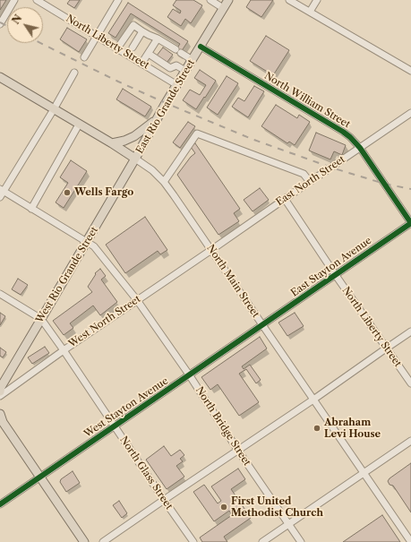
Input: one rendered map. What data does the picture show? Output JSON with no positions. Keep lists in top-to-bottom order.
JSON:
{
  "streets": {
    "main road": ["East Rio Grande Street", "West Rio Grande Street", "North Main Street"],
    "street": [
      "North Liberty Street",
      "North William Street",
      "East North Street",
      "East Stayton Avenue",
      "West North Street",
      "West Stayton Avenue",
      "North Bridge Street",
      "North Glass Street"
    ]
  },
  "crossings": [
    ["North Liberty Street", "East Rio Grande Street"],
    ["North Liberty Street", "East North Street"],
    ["North Liberty Street", "East Stayton Avenue"],
    ["North William Street", "East Rio Grande Street"],
    ["North William Street", "East North Street"],
    ["North William Street", "East Stayton Avenue"],
    ["East Rio Grande Street", "West Rio Grande Street"],
    ["East Rio Grande Street", "North Main Street"],
    ["East North Street", "North Main Street"],
    ["East North Street", "West North Street"],
    ["East Stayton Avenue", "North Main Street"],
    ["East Stayton Avenue", "West Stayton Avenue"],
    ["West Rio Grande Street", "North Main Street"],
    ["West Rio Grande Street", "North Bridge Street"],
    ["West Rio Grande Street", "North Glass Street"],
    ["North Main Street", "West North Street"],
    ["North Main Street", "West Stayton Avenue"],
    ["West North Street", "North Bridge Street"],
    ["West North Street", "North Glass Street"],
    ["West Stayton Avenue", "North Bridge Street"],
    ["West Stayton Avenue", "North Glass Street"]
  ],
  "places": ["Wells Fargo", "Abraham Levi House", "First United Methodist Church"],
  "north": "top left"
}
